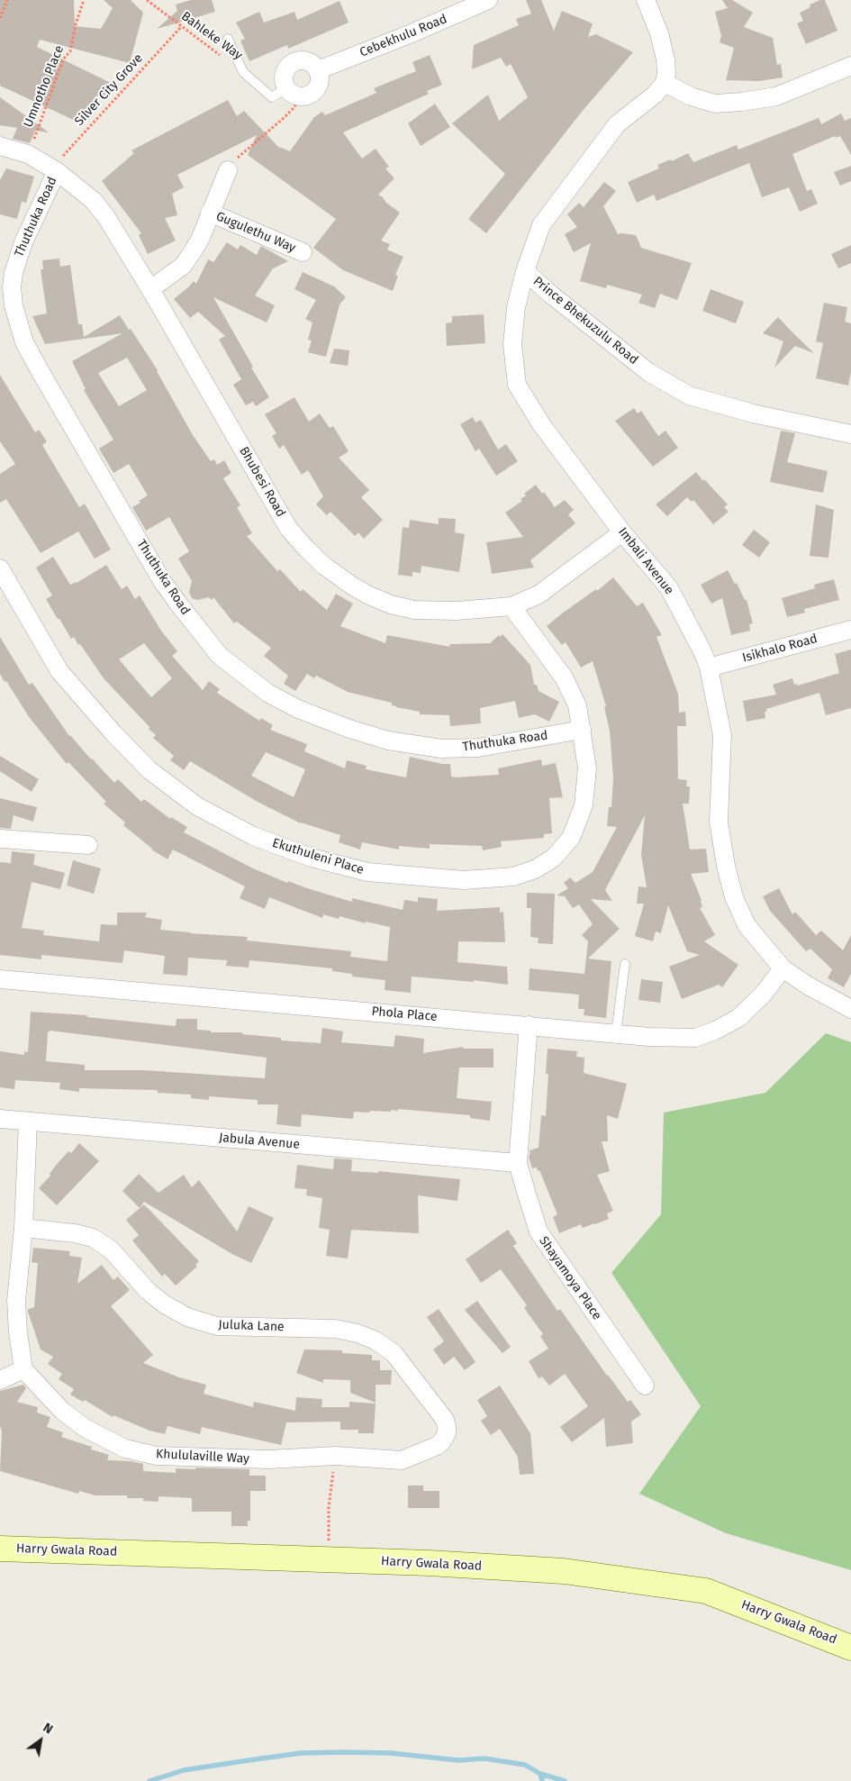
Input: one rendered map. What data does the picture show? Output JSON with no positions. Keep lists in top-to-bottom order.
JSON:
{
  "streets": {
    "main road": ["Harry Gwala Road"],
    "street": [
      "Cebekhulu Road",
      "Thuthuka Road",
      "Gugulethu Way",
      "Prince Bhekuzulu Road",
      "Bhubesi Road",
      "Imbali Avenue",
      "Isikhalo Road",
      "Ekuthuleni Place",
      "Phola Place",
      "Jabula Avenue",
      "Shayamoya Place",
      "Juluka Lane",
      "Khululaville Way"
    ],
    "path": ["Bahleke Way", "Umnotho Place", "Silver City Grove"]
  },
  "crossings": [
    ["Bahleke Way", "Silver City Grove"],
    ["Umnotho Place", "Bhubesi Road"],
    ["Silver City Grove", "Thuthuka Road"],
    ["Silver City Grove", "Bhubesi Road"],
    ["Thuthuka Road", "Bhubesi Road"],
    ["Thuthuka Road", "Ekuthuleni Place"],
    ["Gugulethu Way", "Bhubesi Road"],
    ["Prince Bhekuzulu Road", "Imbali Avenue"],
    ["Bhubesi Road", "Imbali Avenue"],
    ["Bhubesi Road", "Ekuthuleni Place"],
    ["Imbali Avenue", "Isikhalo Road"],
    ["Imbali Avenue", "Phola Place"],
    ["Phola Place", "Shayamoya Place"],
    ["Jabula Avenue", "Shayamoya Place"],
    ["Juluka Lane", "Khululaville Way"]
  ],
  "north": "top right"
}
